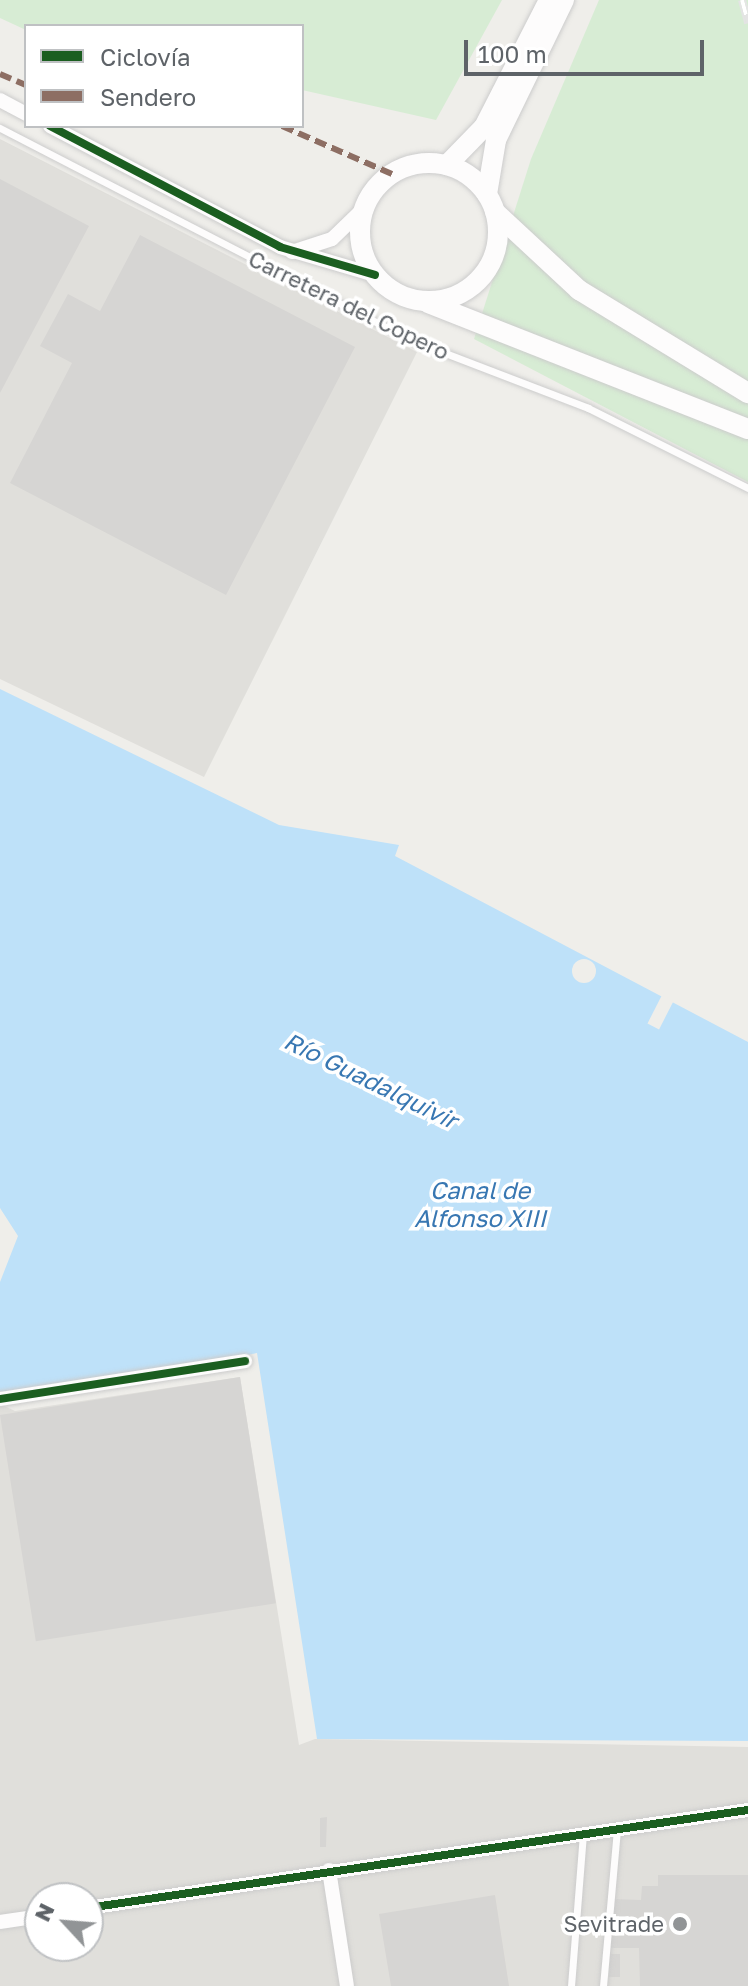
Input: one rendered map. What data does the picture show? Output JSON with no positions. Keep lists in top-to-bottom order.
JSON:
{
  "streets": {
    "lane": ["Carretera del Copero"]
  },
  "water": ["Río Guadalquivir", "Canal de Alfonso XIII"],
  "places": ["Sevitrade"],
  "legend": ["Ciclovía", "Sendero"],
  "scale_bar": "100 m",
  "north": "top left"
}
